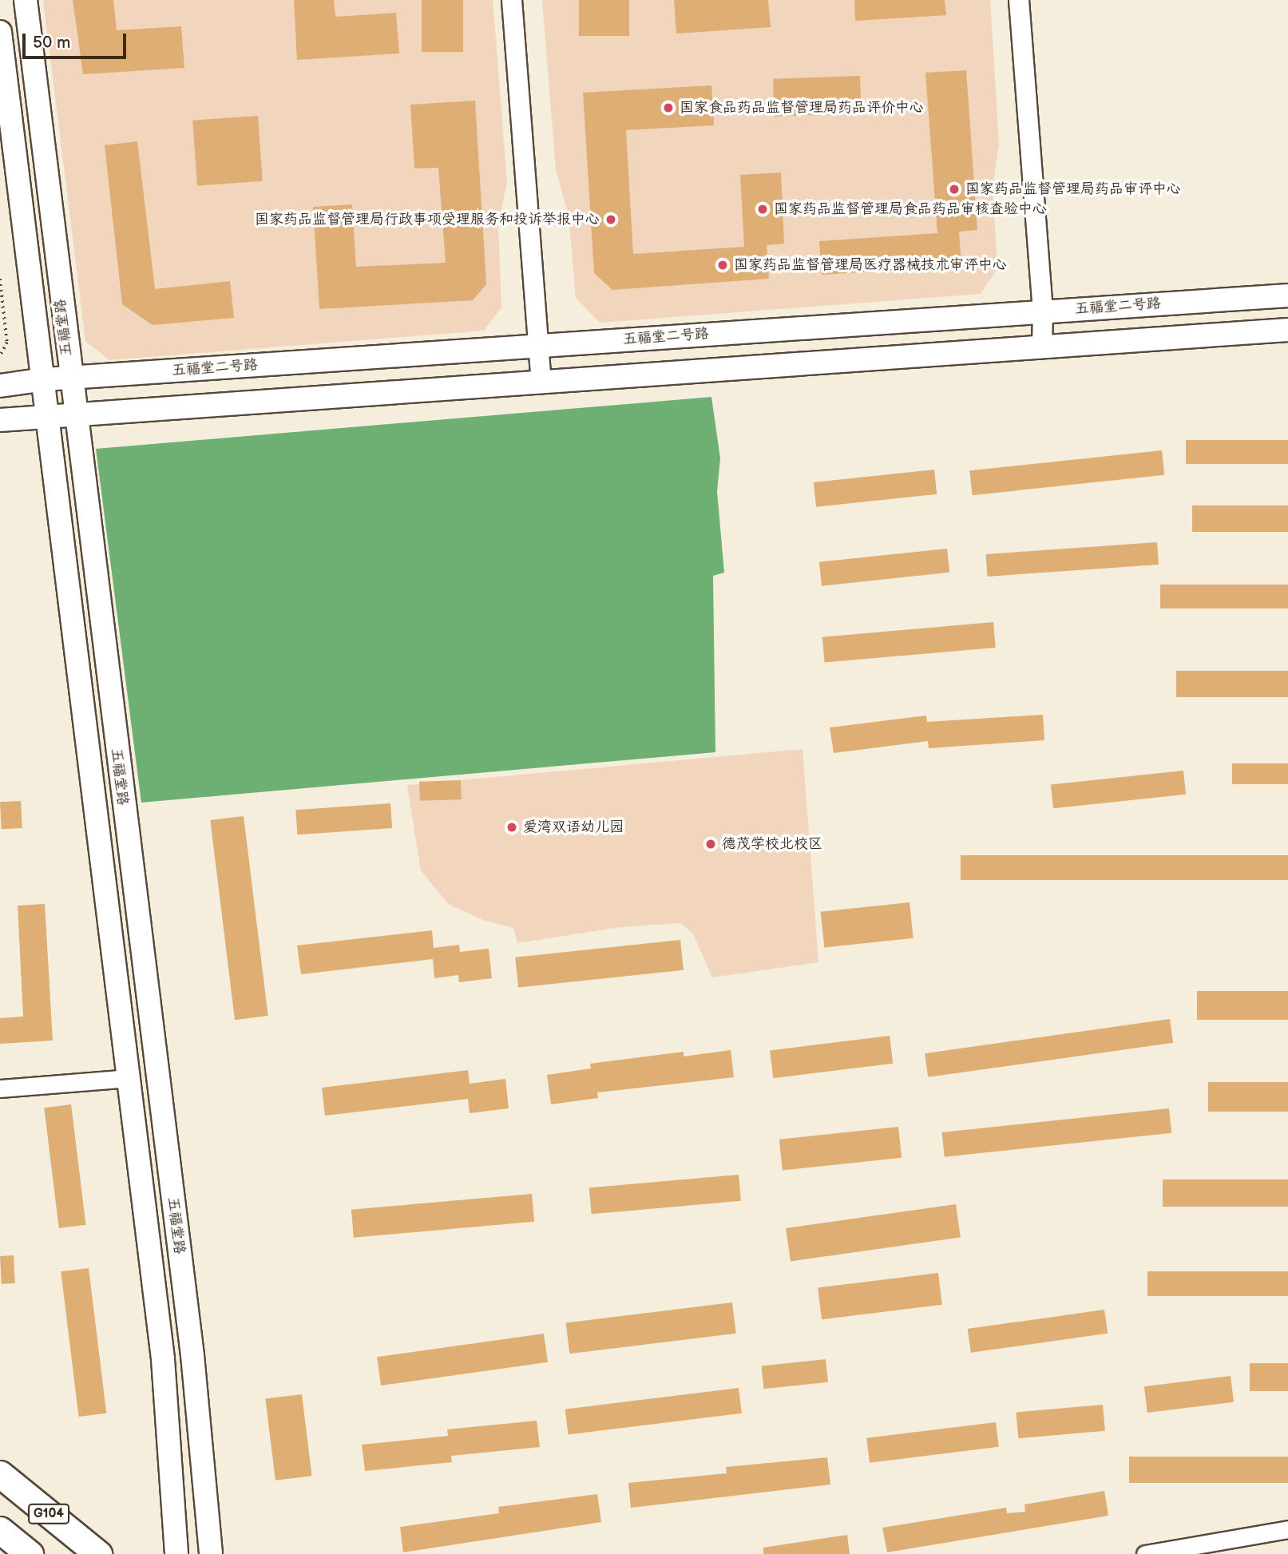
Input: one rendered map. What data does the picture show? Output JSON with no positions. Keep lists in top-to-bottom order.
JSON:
{
  "streets": {
    "highway": ["G104"],
    "main road": ["五福堂二号路", "五福堂路"]
  },
  "crossings": [
    ["五福堂二号路", "五福堂路"]
  ],
  "places": [
    "国家食品药品监督管理局药品评价中心",
    "国家药品监督管理局药品审评中心",
    "国家药品监督管理局食品药品审核查验中心",
    "国家药品监督管理局行政事项受理服务和投诉举报中心",
    "国家药品监督管理局医疗器械技术审评中心",
    "爱湾双语幼儿园",
    "德茂学校北校区"
  ],
  "scale_bar": "50 m"
}
